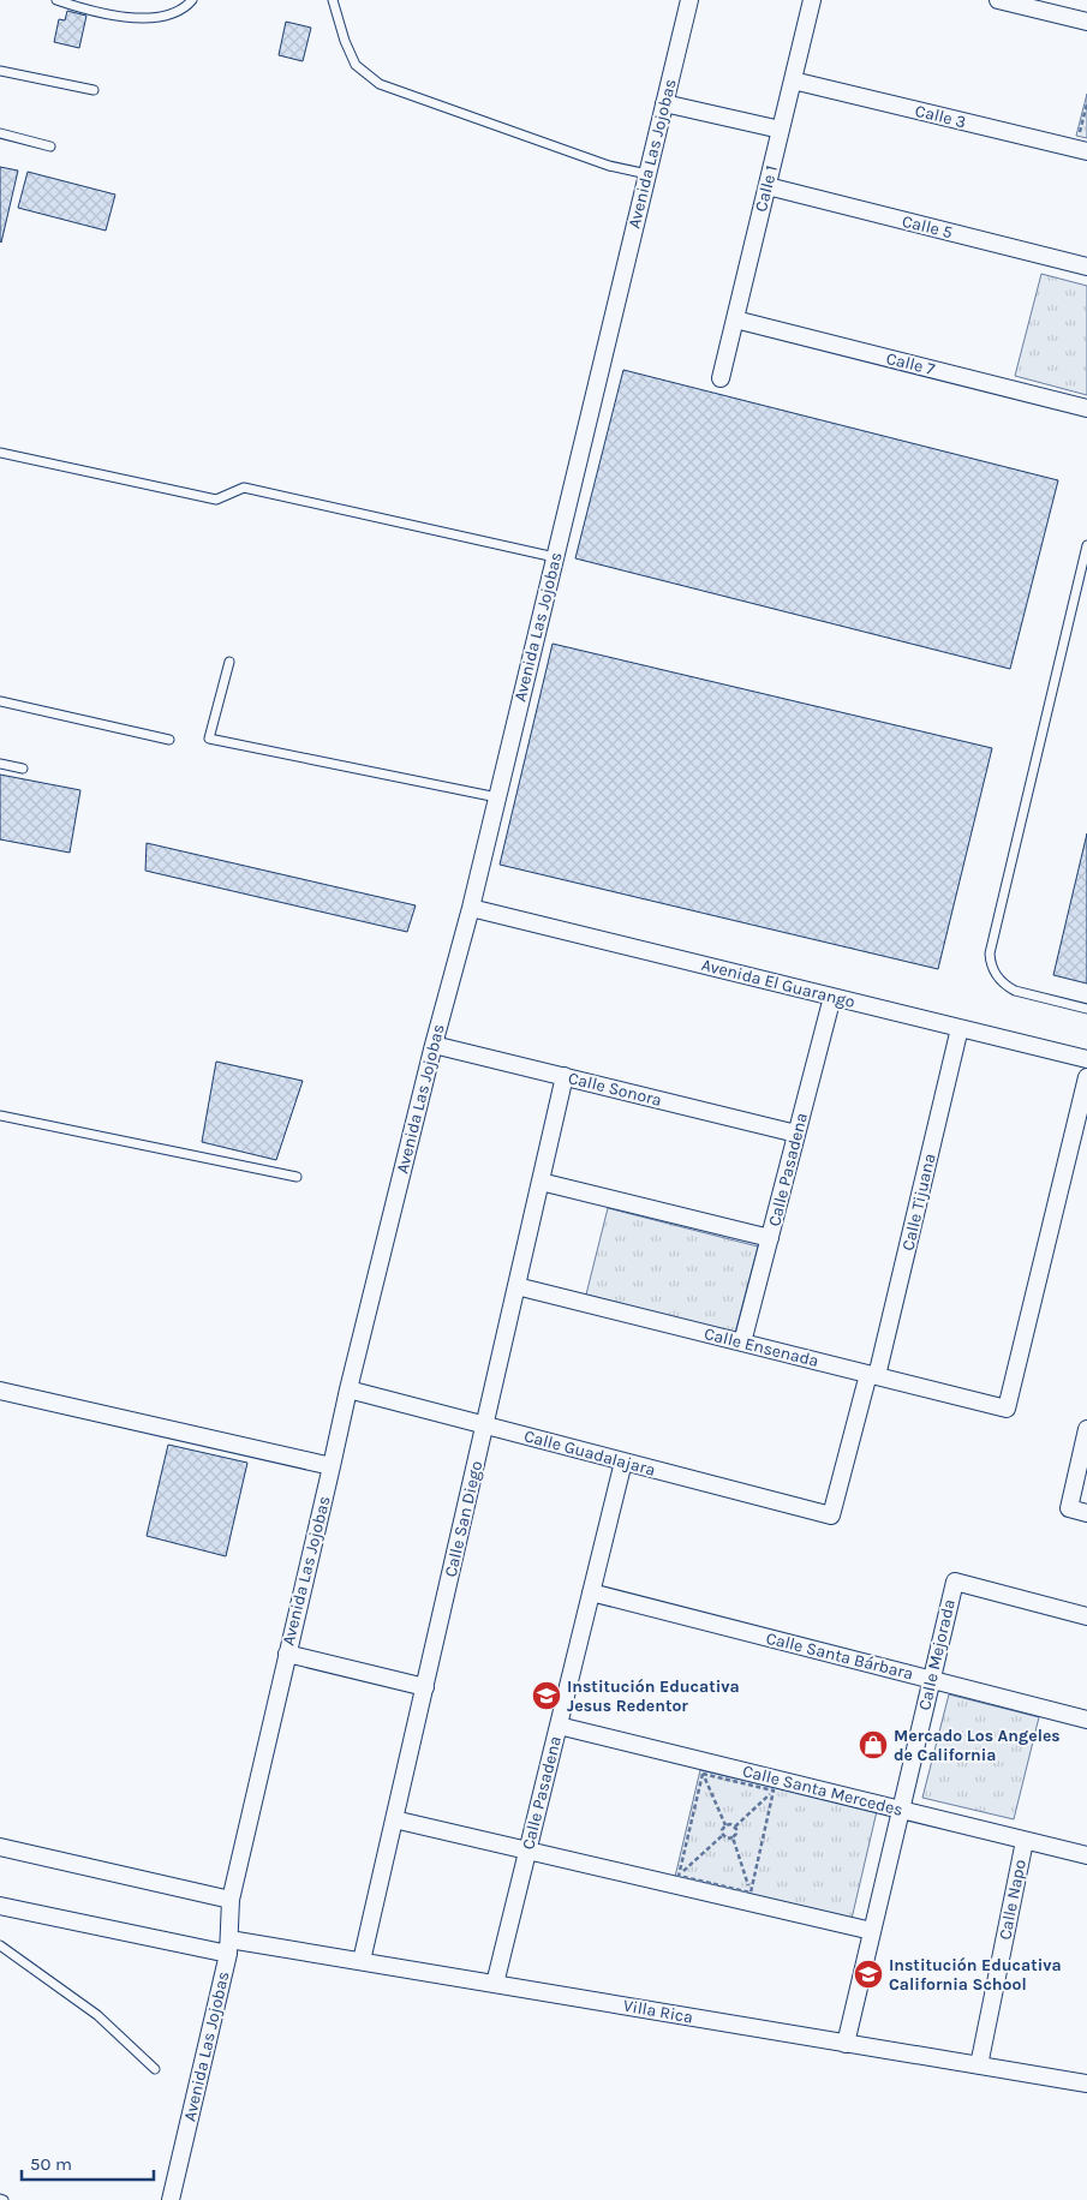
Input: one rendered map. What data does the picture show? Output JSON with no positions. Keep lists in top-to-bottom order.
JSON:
{
  "streets": {
    "street": [
      "Calle 3",
      "Avenida Las Jojobas",
      "Calle 1",
      "Calle 5",
      "Calle 7",
      "Avenida El Guarango",
      "Calle Sonora",
      "Calle Pasadena",
      "Calle Tijuana",
      "Calle Ensenada",
      "Calle Guadalajara",
      "Calle San Diego",
      "Calle Mejorada",
      "Calle Santa Bárbara",
      "Calle Santa Mercedes",
      "Calle Napo",
      "Villa Rica"
    ]
  },
  "crossings": [
    ["Calle 3", "Calle 1"],
    ["Avenida Las Jojobas", "Avenida El Guarango"],
    ["Avenida Las Jojobas", "Calle Sonora"],
    ["Avenida Las Jojobas", "Calle Guadalajara"],
    ["Avenida Las Jojobas", "Villa Rica"],
    ["Calle 1", "Calle 5"],
    ["Calle 1", "Calle 7"],
    ["Avenida El Guarango", "Calle Pasadena"],
    ["Avenida El Guarango", "Calle Tijuana"],
    ["Calle Sonora", "Calle Pasadena"],
    ["Calle Sonora", "Calle San Diego"],
    ["Calle Pasadena", "Calle Ensenada"],
    ["Calle Pasadena", "Calle Guadalajara"],
    ["Calle Pasadena", "Calle Santa Bárbara"],
    ["Calle Pasadena", "Calle Santa Mercedes"],
    ["Calle Pasadena", "Villa Rica"],
    ["Calle Tijuana", "Calle Ensenada"],
    ["Calle Tijuana", "Calle Guadalajara"],
    ["Calle Ensenada", "Calle San Diego"],
    ["Calle Guadalajara", "Calle San Diego"],
    ["Calle San Diego", "Villa Rica"],
    ["Calle Mejorada", "Calle Santa Bárbara"],
    ["Calle Mejorada", "Calle Santa Mercedes"],
    ["Calle Mejorada", "Villa Rica"],
    ["Calle Santa Mercedes", "Calle Napo"],
    ["Calle Napo", "Villa Rica"]
  ],
  "places": {
    "school or university": ["Institución Educativa Jesus Redentor", "Institución Educativa California School"],
    "shop": ["Mercado Los Angeles de California"]
  },
  "scale_bar": "50 m"
}
